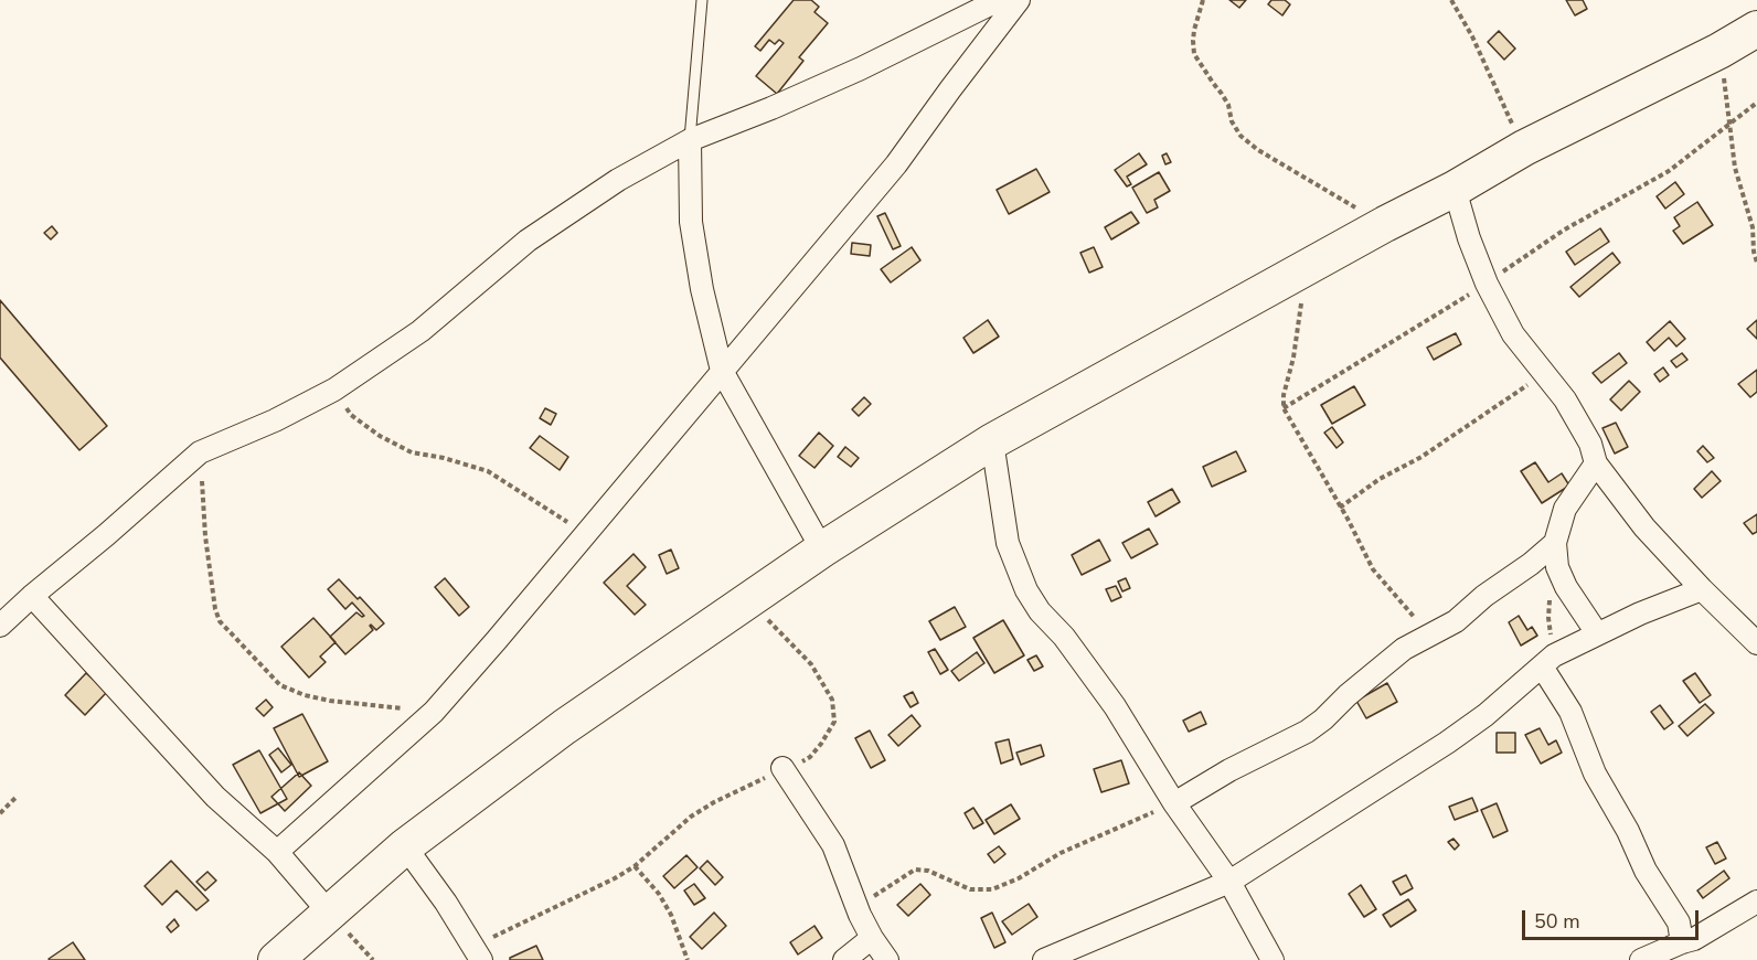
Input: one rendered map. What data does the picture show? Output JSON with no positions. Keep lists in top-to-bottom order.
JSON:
{
  "scale_bar": "50 m"
}
